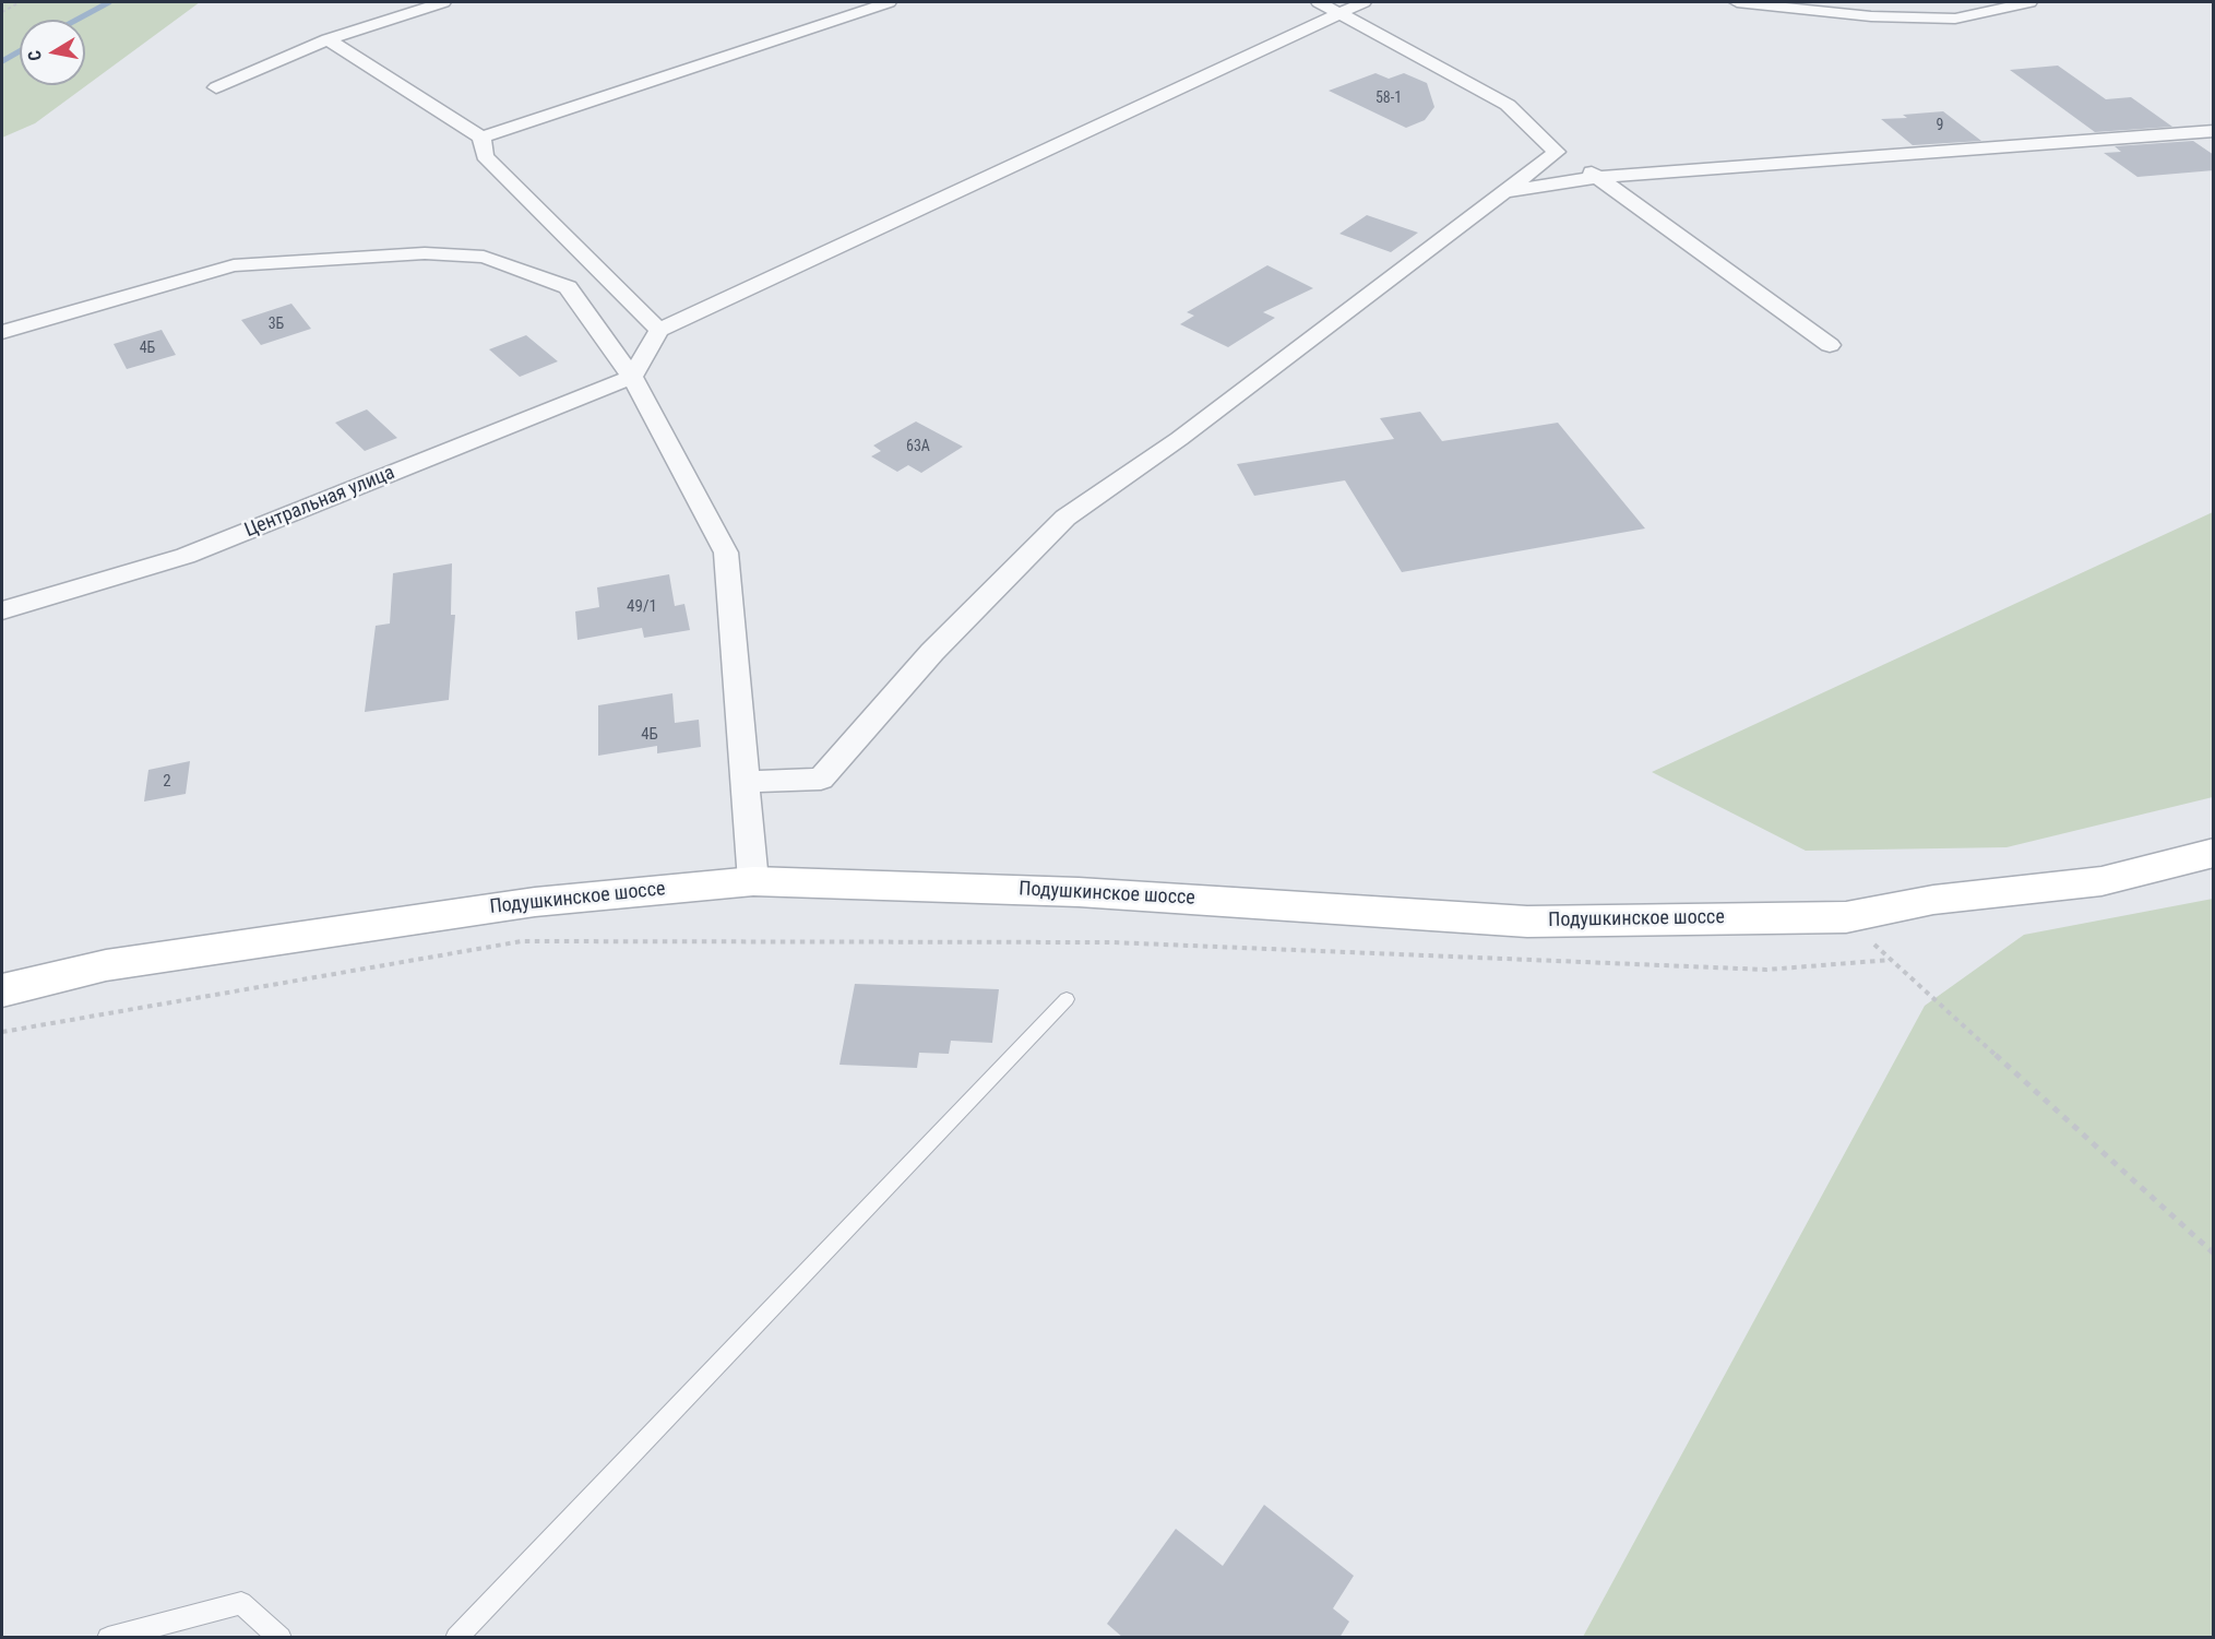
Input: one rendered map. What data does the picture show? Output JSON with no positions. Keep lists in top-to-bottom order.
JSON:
{
  "streets": {
    "main road": ["Подушкинское шоссе"],
    "street": ["Центральная улица"]
  },
  "house_numbers": [
    "58-1",
    "9",
    "3Б",
    "4Б",
    "63А",
    "49/1",
    "4Б",
    "2"
  ],
  "north": "left"
}
